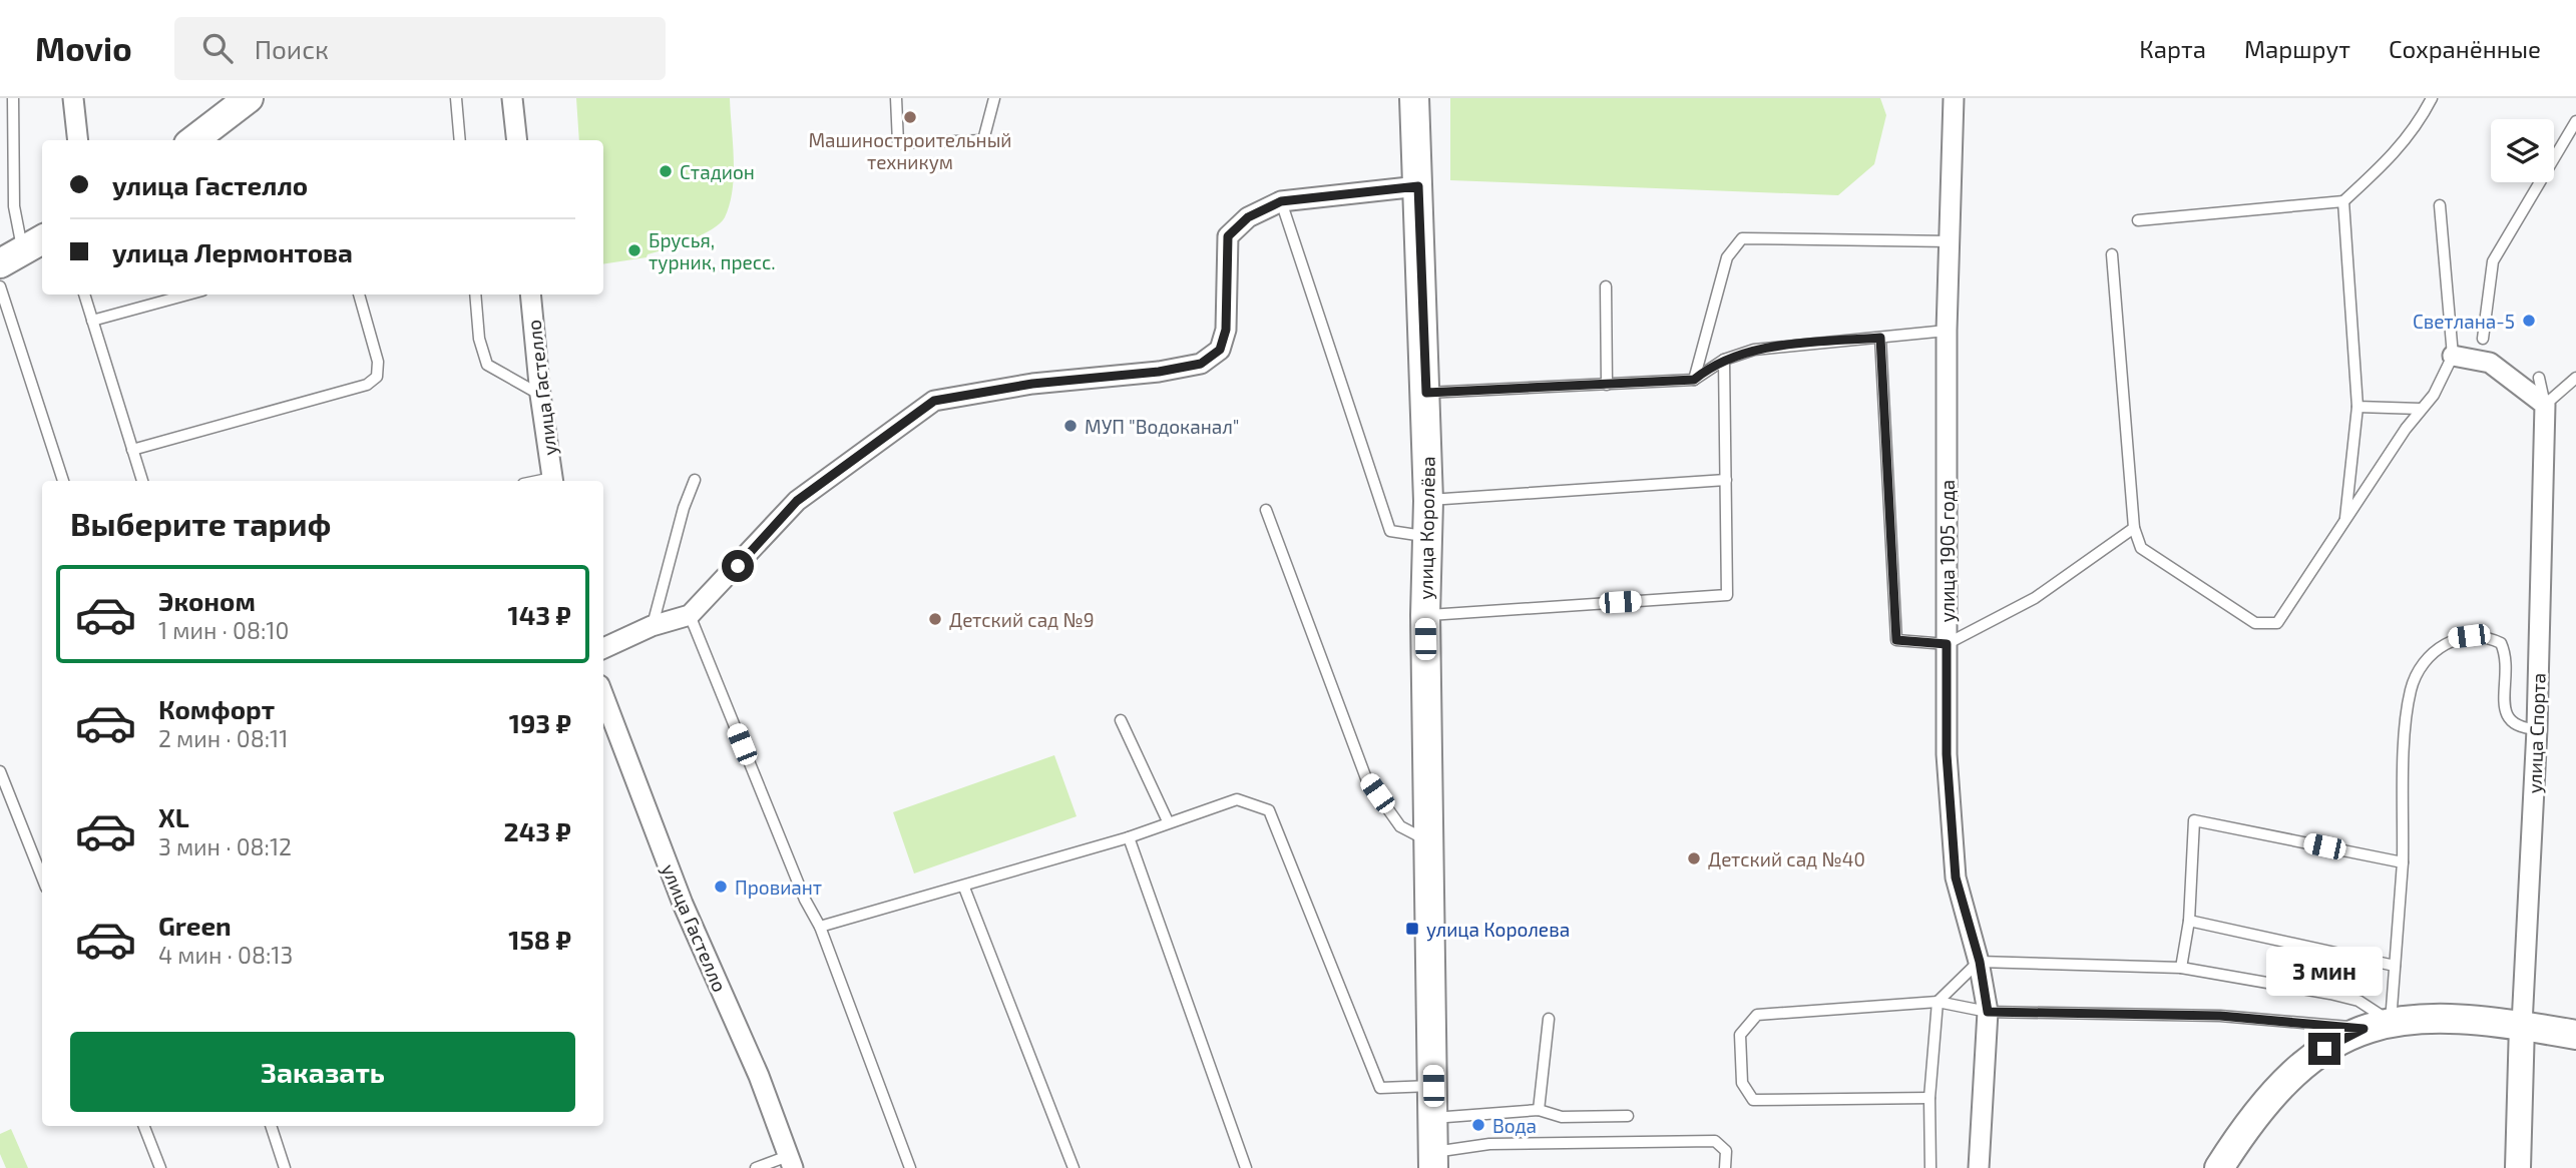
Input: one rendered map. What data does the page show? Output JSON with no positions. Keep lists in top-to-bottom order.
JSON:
{
  "streets": {
    "main road": ["улица Королёва"],
    "street": ["улица Гастелло", "улица 1905 года", "улица Спорта"]
  },
  "places": {
    "other": [
      "Машиностроительный техникум",
      "Стадион",
      "Брусья, турник, пресс.",
      "Светлана-5",
      "МУП \"Водоканал\"",
      "Детский сад №9",
      "Детский сад №40",
      "Провиант",
      "Вода"
    ],
    "transit": ["улица Королева"]
  },
  "page": {
    "header": "Movio",
    "search": "Поиск",
    "nav": ["Карта", "Маршрут", "Сохранённые"],
    "banner": ["улица Гастелло", "улица Лермонтова"],
    "heading": "Выберите тариф",
    "list": [
      {
        "name": "Эконом",
        "note": "1 мин · 08:10",
        "value": "143 ₽"
      },
      {
        "name": "Комфорт",
        "note": "2 мин · 08:11",
        "value": "193 ₽"
      },
      {
        "name": "XL",
        "note": "3 мин · 08:12",
        "value": "243 ₽"
      },
      {
        "name": "Green",
        "note": "4 мин · 08:13",
        "value": "158 ₽"
      }
    ],
    "bubble": "3 мин",
    "buttons": "Заказать"
  }
}
